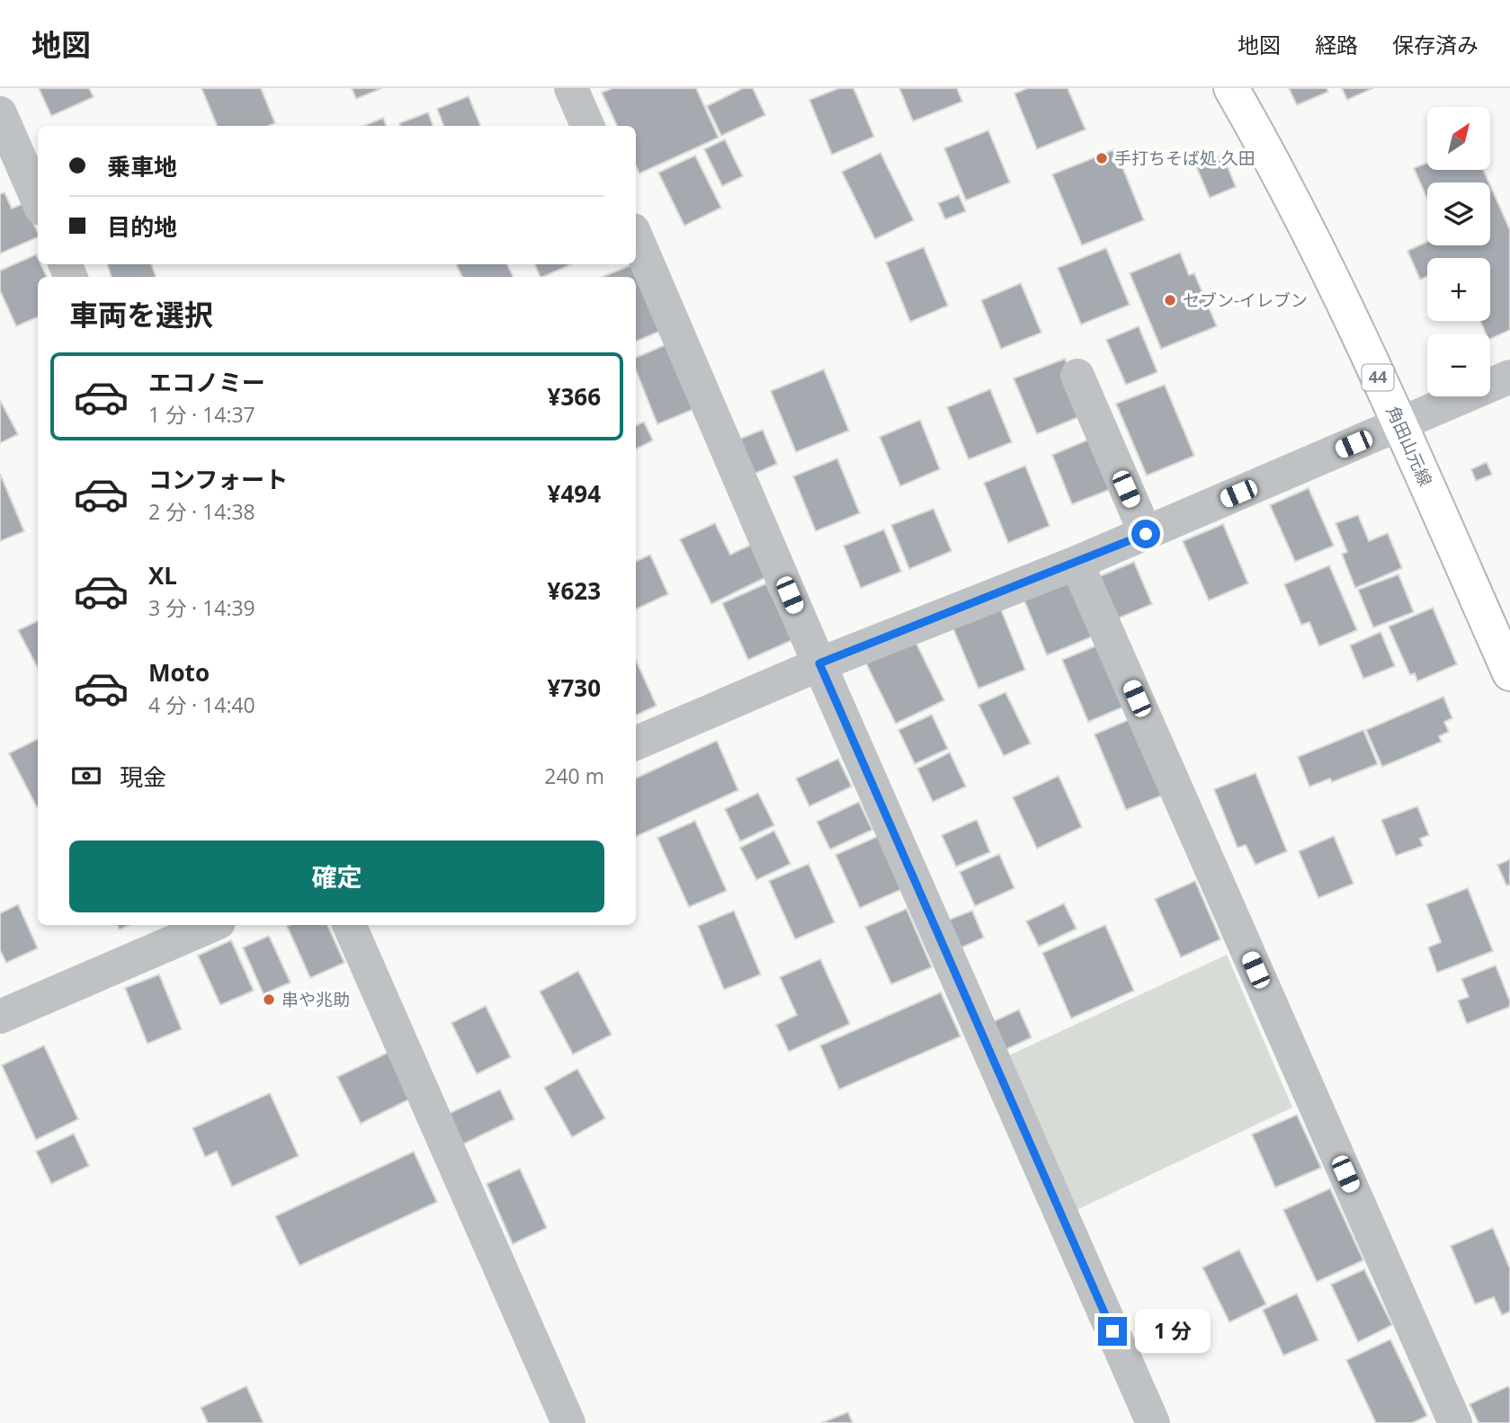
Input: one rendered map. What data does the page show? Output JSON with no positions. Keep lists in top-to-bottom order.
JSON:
{
  "streets": {
    "main road": ["44", "角田山元線"]
  },
  "places": ["手打ちそば処 久田", "セブン-イレブン", "串や兆助"],
  "north": "top right",
  "page": {
    "header": "地図",
    "nav": ["地図", "経路", "保存済み"],
    "map_buttons": ["+", "−"],
    "banner": ["乗車地", "目的地"],
    "heading": "車両を選択",
    "list": [
      {
        "name": "エコノミー",
        "note": "1 分 · 14:37",
        "value": "¥366"
      },
      {
        "name": "コンフォート",
        "note": "2 分 · 14:38",
        "value": "¥494"
      },
      {
        "name": "XL",
        "note": "3 分 · 14:39",
        "value": "¥623"
      },
      {
        "name": "Moto",
        "note": "4 分 · 14:40",
        "value": "¥730"
      }
    ],
    "pay": ["現金", "240 m"],
    "buttons": "確定",
    "bubble": "1 分"
  }
}
